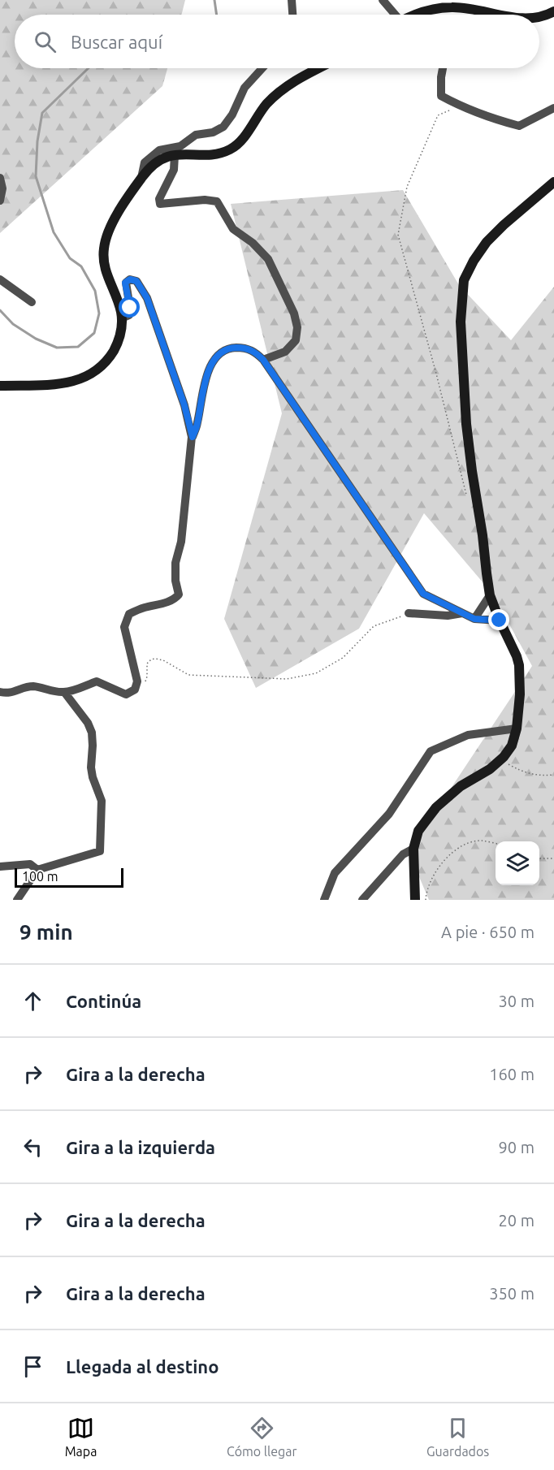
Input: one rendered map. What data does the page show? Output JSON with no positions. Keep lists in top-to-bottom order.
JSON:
{
  "scale_bar": "100 m",
  "page": {
    "search": "Buscar aquí",
    "scale": "100 m",
    "heading": ["9 min", "A pie · 650 m"],
    "list": [
      ["Continúa", "30 m"],
      ["Gira a la derecha", "160 m"],
      ["Gira a la izquierda", "90 m"],
      ["Gira a la derecha", "20 m"],
      ["Gira a la derecha", "350 m"],
      "Llegada al destino"
    ],
    "nav": ["Mapa", "Cómo llegar", "Guardados"]
  }
}
